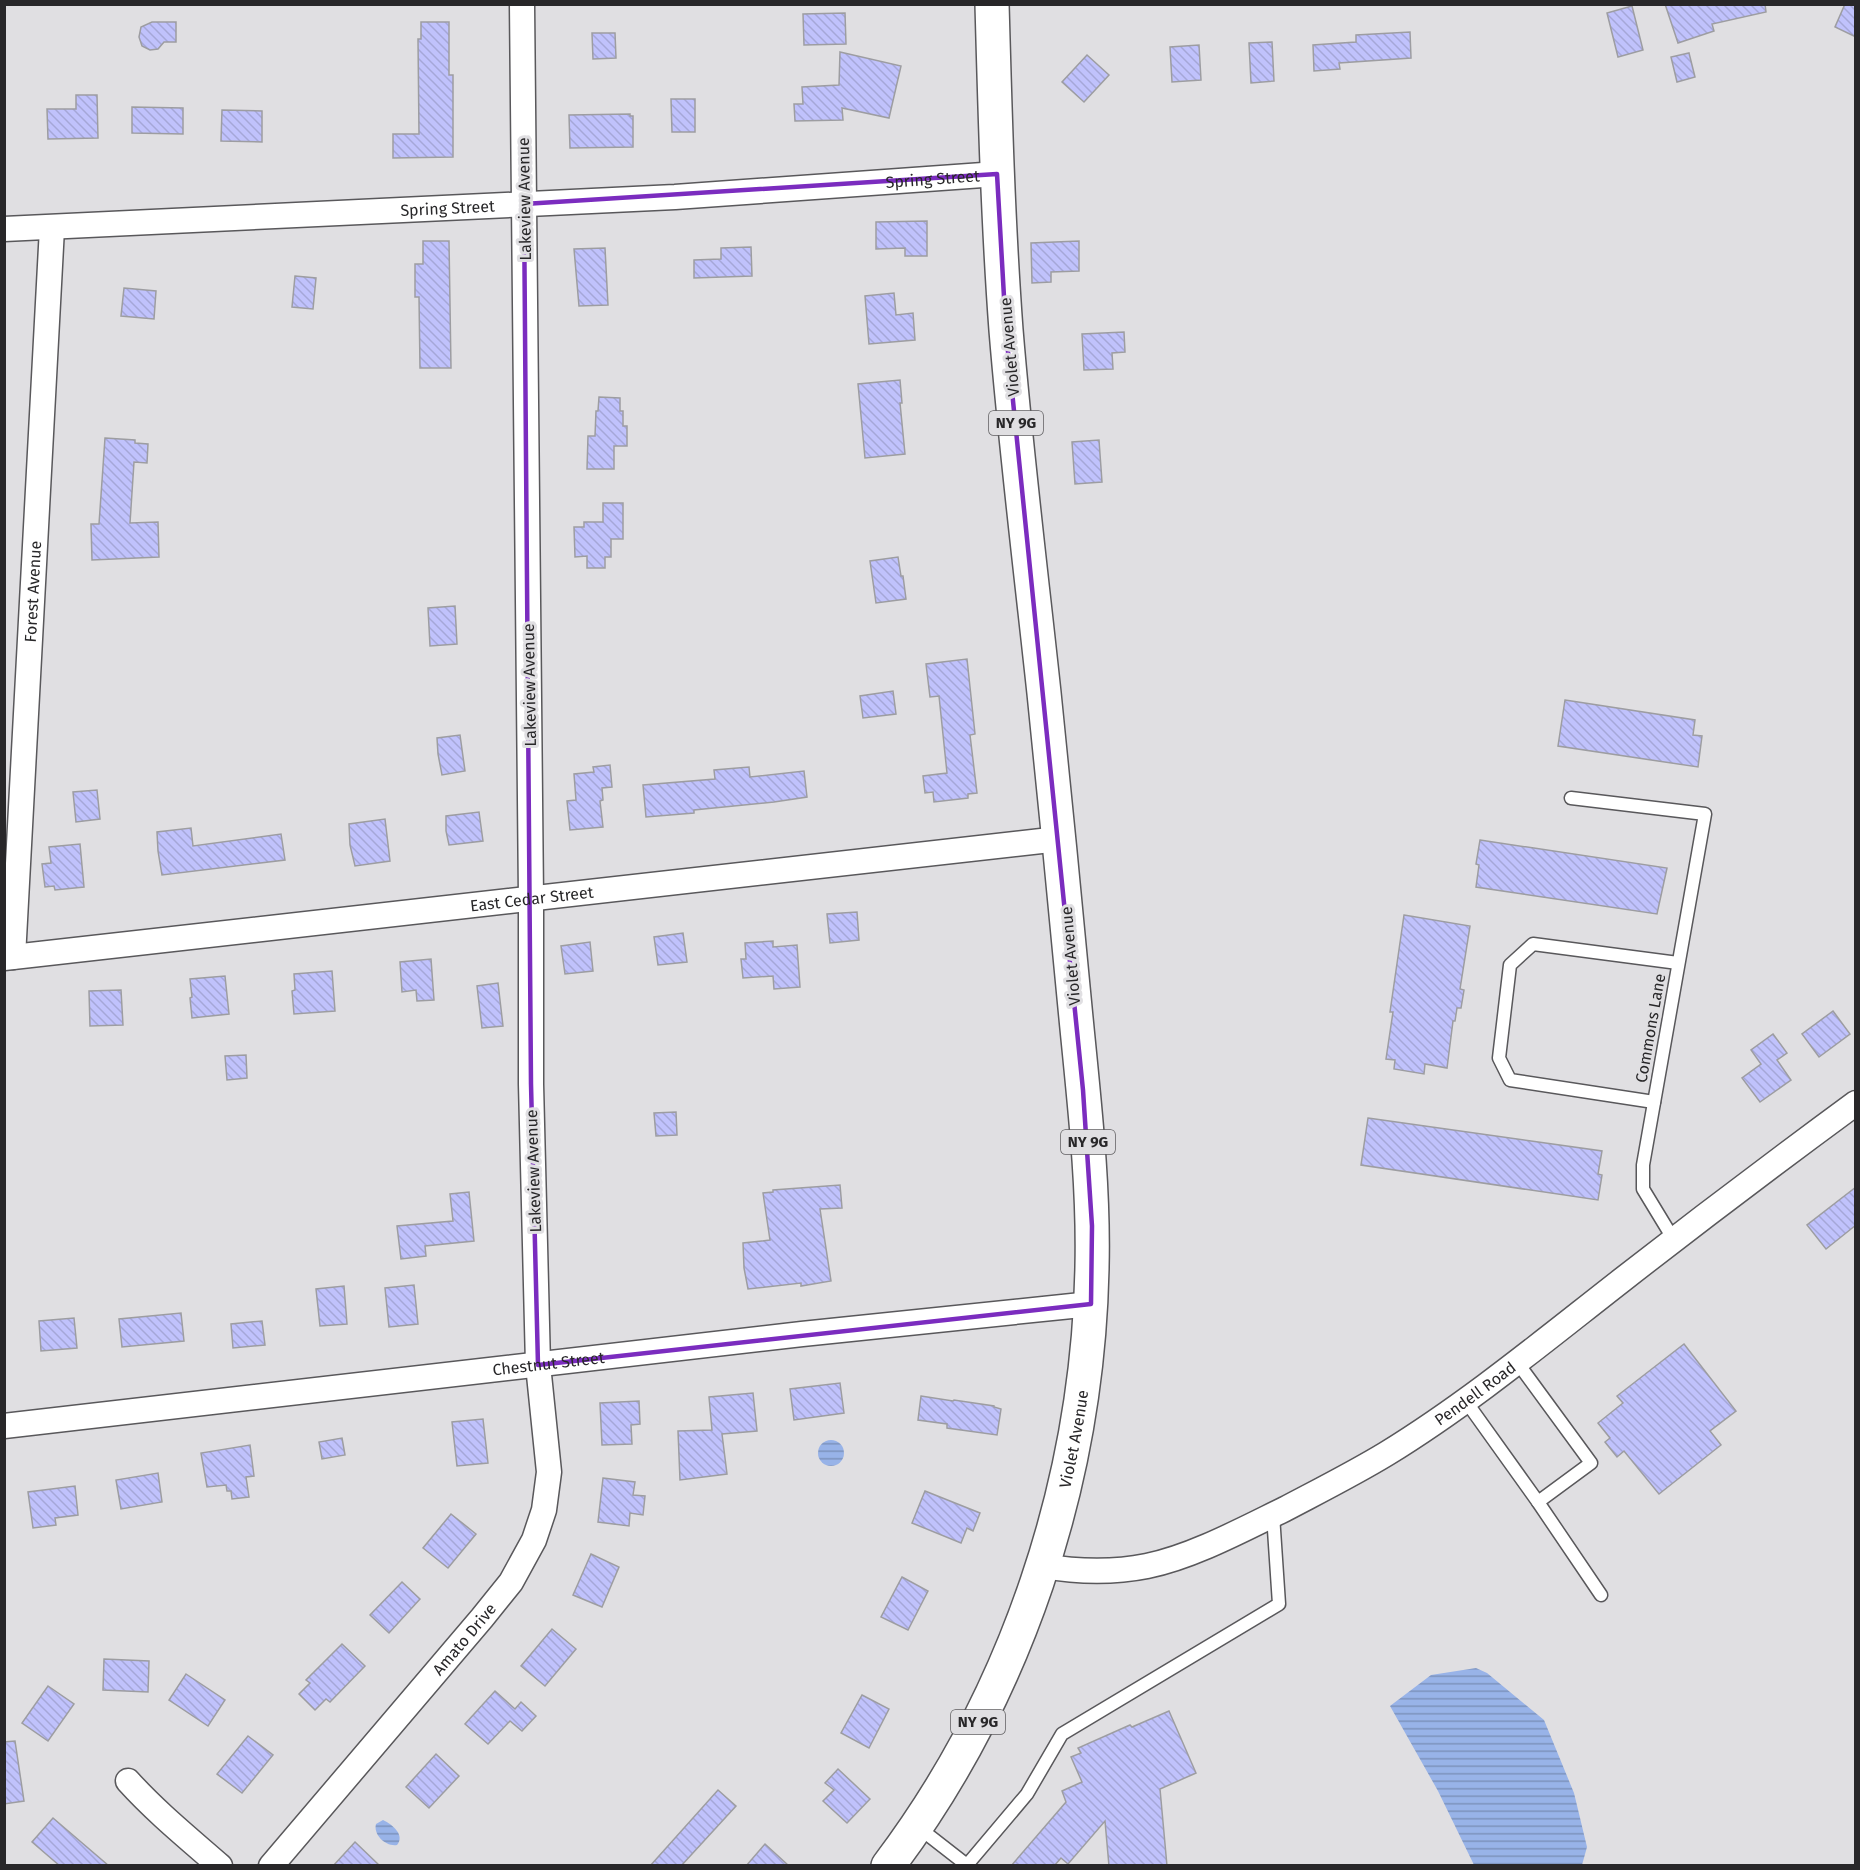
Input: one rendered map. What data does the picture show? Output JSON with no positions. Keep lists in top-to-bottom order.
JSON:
{
  "streets": {
    "main road": ["Violet Avenue", "NY 9G"],
    "street": [
      "Spring Street",
      "Lakeview Avenue",
      "Forest Avenue",
      "East Cedar Street",
      "Chestnut Street",
      "Pendell Road",
      "Amato Drive"
    ],
    "lane": ["Commons Lane"]
  },
  "crossings": [
    ["Spring Street", "Lakeview Avenue"],
    ["Spring Street", "Violet Avenue"],
    ["Spring Street", "Forest Avenue"],
    ["Lakeview Avenue", "East Cedar Street"],
    ["Lakeview Avenue", "Chestnut Street"],
    ["Lakeview Avenue", "Amato Drive"],
    ["Violet Avenue", "East Cedar Street"],
    ["Violet Avenue", "Chestnut Street"],
    ["Violet Avenue", "Pendell Road"],
    ["Forest Avenue", "East Cedar Street"],
    ["Commons Lane", "Pendell Road"],
    ["Chestnut Street", "Amato Drive"]
  ]
}
